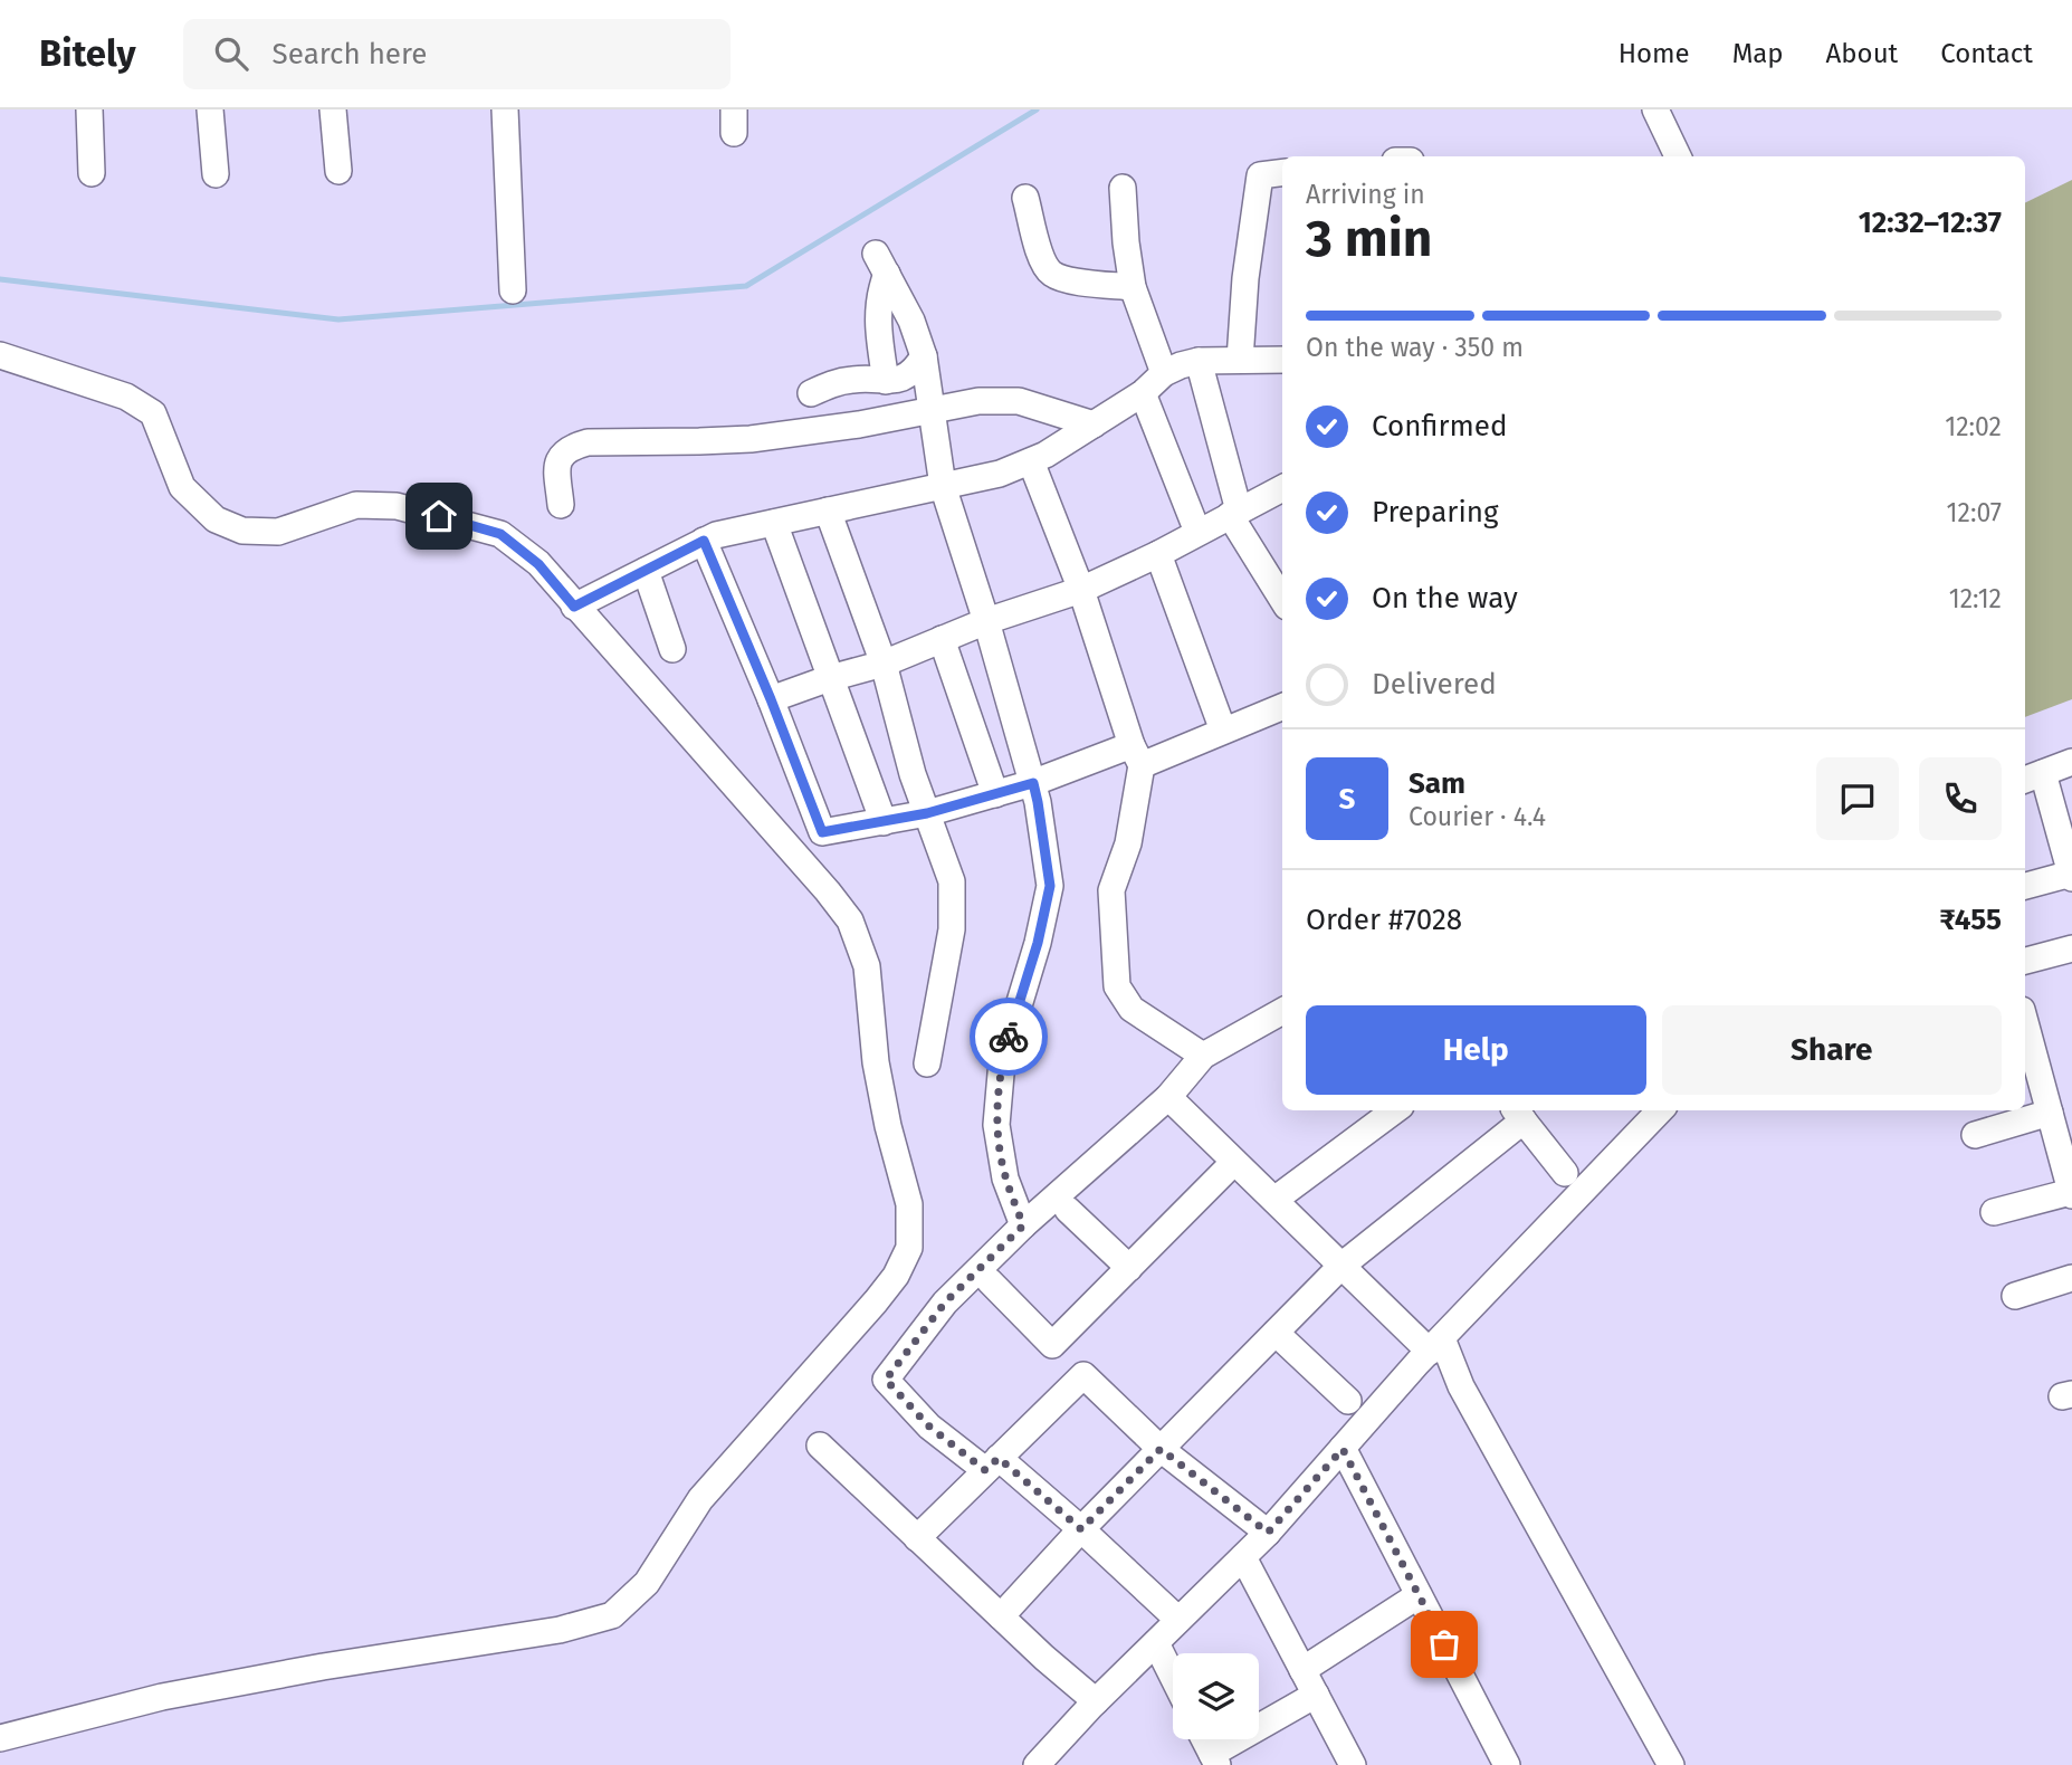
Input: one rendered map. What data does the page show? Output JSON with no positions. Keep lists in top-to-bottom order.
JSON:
{
  "page": {
    "header": "Bitely",
    "search": "Search here",
    "nav": [
      "Home",
      "Map",
      "About",
      "Contact"
    ],
    "heading": ["3 min", "Arriving in", "12:32–12:37"],
    "panel": [
      "Sam",
      "Courier · 4.4",
      "Order #7028",
      "₹455"
    ],
    "bar": "On the way · 350 m",
    "list": [
      ["Confirmed", "12:02"],
      ["Preparing", "12:07"],
      ["On the way", "12:12"],
      "Delivered"
    ],
    "round": "S",
    "buttons": ["Help", "Share"]
  }
}
